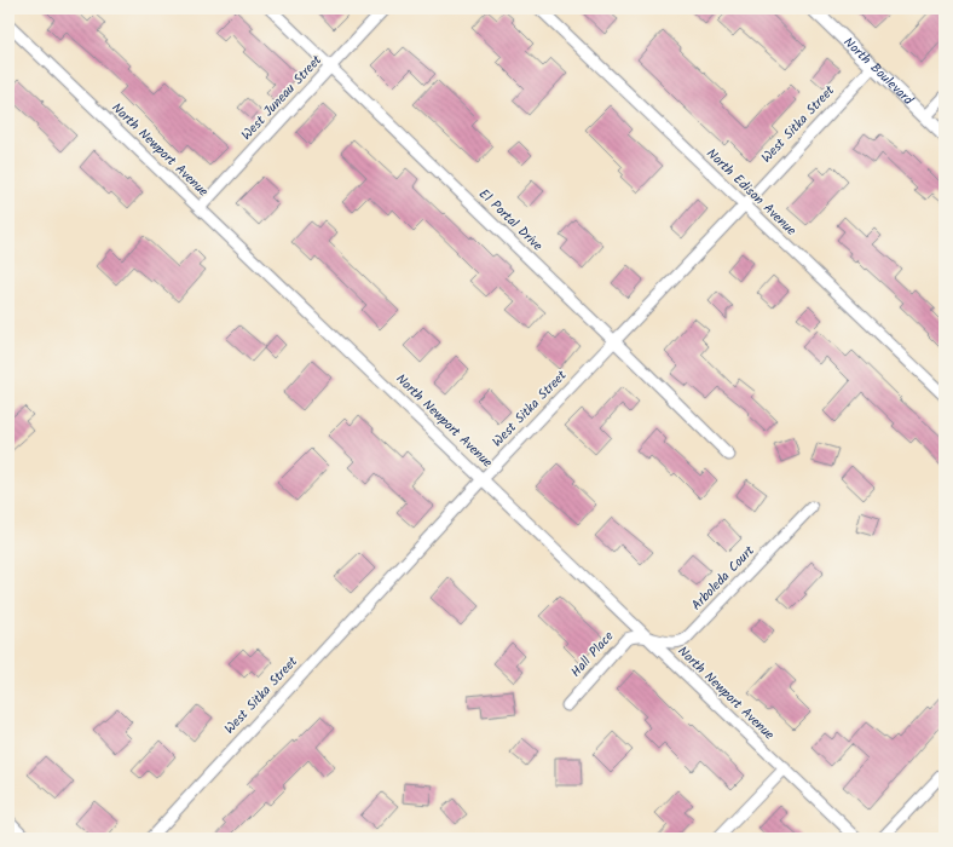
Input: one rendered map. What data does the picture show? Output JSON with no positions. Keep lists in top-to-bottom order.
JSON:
{
  "streets": {
    "street": [
      "North Boulevard",
      "West Juneau Street",
      "West Sitka Street",
      "North Newport Avenue",
      "North Edison Avenue",
      "El Portal Drive",
      "Arboleda Court",
      "Hall Place"
    ]
  },
  "crossings": [
    ["North Boulevard", "West Sitka Street"],
    ["West Juneau Street", "North Newport Avenue"],
    ["West Juneau Street", "El Portal Drive"],
    ["West Sitka Street", "North Newport Avenue"],
    ["West Sitka Street", "North Edison Avenue"],
    ["West Sitka Street", "El Portal Drive"],
    ["North Newport Avenue", "Arboleda Court"],
    ["North Newport Avenue", "Hall Place"],
    ["Arboleda Court", "Hall Place"]
  ]
}
